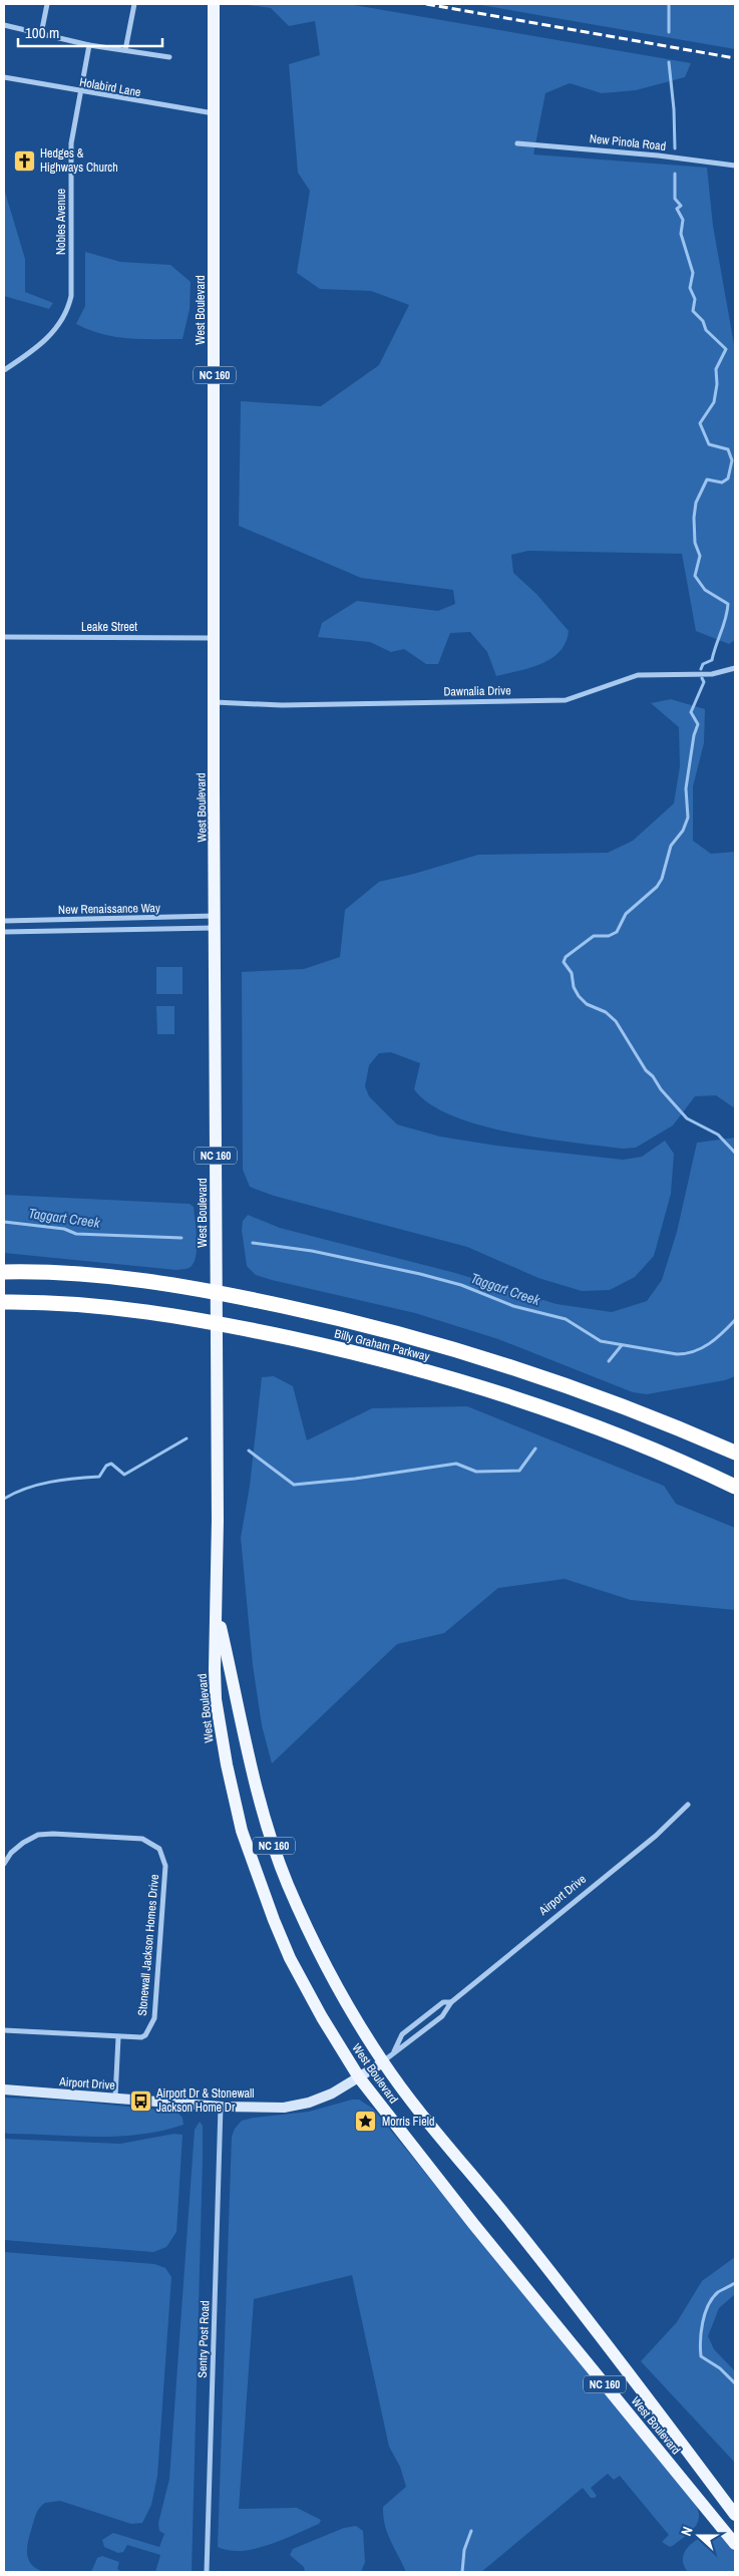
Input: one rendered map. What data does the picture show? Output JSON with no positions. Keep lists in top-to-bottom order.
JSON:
{
  "streets": {
    "highway": ["Billy Graham Parkway"],
    "main road": ["West Boulevard", "NC 160"],
    "street": [
      "Holabird Lane",
      "New Pinola Road",
      "Nobles Avenue",
      "Leake Street",
      "Dawnalia Drive",
      "New Renaissance Way",
      "Airport Drive",
      "Stonewall Jackson Homes Drive",
      "Sentry Post Road"
    ]
  },
  "crossings": [
    ["Holabird Lane", "Nobles Avenue"],
    ["Holabird Lane", "West Boulevard"],
    ["West Boulevard", "Leake Street"],
    ["West Boulevard", "Dawnalia Drive"],
    ["West Boulevard", "New Renaissance Way"],
    ["West Boulevard", "Billy Graham Parkway"],
    ["West Boulevard", "Airport Drive"],
    ["Airport Drive", "Sentry Post Road"]
  ],
  "water": ["Taggart Creek"],
  "places": {
    "church": ["Hedges & Highways Church"],
    "bus stop": ["Airport Dr & Stonewall Jackson Home Dr"],
    "place": ["Morris Field"]
  },
  "scale_bar": "100 m",
  "north": "left"
}
